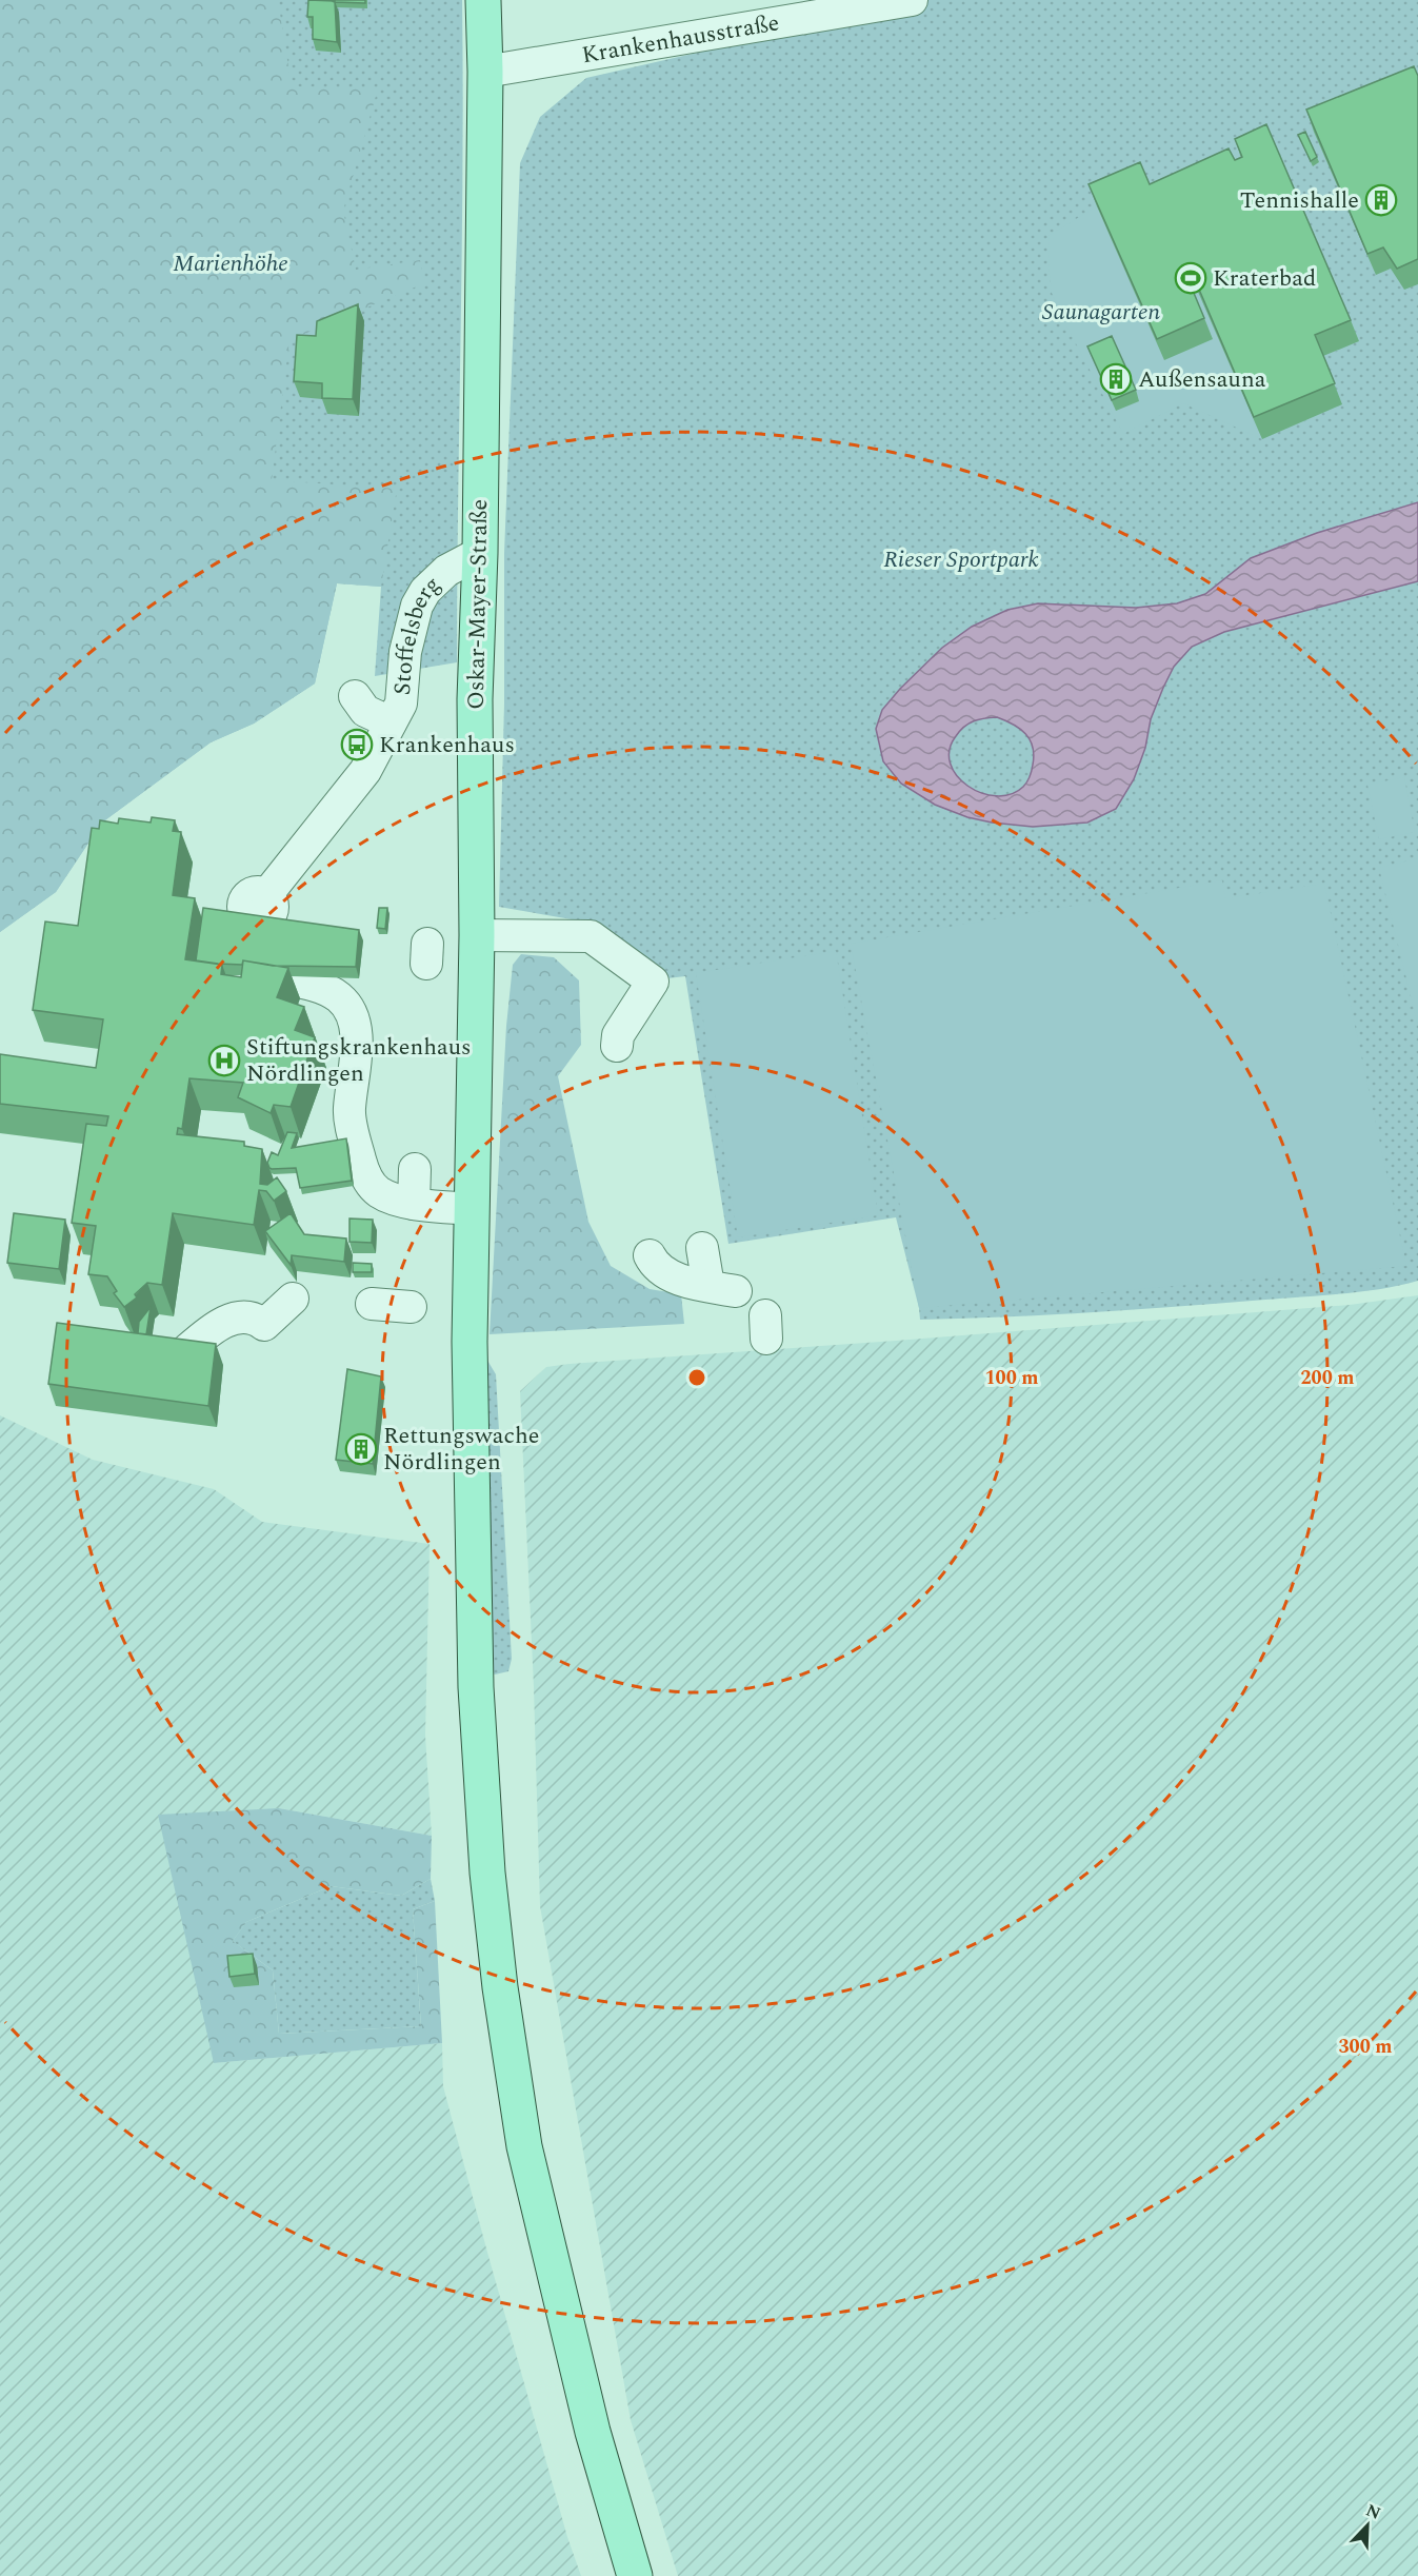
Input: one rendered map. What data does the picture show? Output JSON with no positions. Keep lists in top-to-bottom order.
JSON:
{
  "streets": {
    "main road": ["Oskar-Mayer-Straße"],
    "street": ["Krankenhausstraße", "Stoffelsberg"]
  },
  "crossings": [
    ["Krankenhausstraße", "Oskar-Mayer-Straße"],
    ["Oskar-Mayer-Straße", "Stoffelsberg"]
  ],
  "parks": ["Marienhöhe", "Saunagarten", "Rieser Sportpark"],
  "places": {
    "building": ["Tennishalle", "Außensauna", "Rettungswache Nördlingen"],
    "sports": ["Kraterbad"],
    "bus stop": ["Krankenhaus"],
    "hospital": ["Stiftungskrankenhaus Nördlingen"]
  },
  "north": "top right",
  "rings": ["100 m", "200 m", "300 m"]
}
